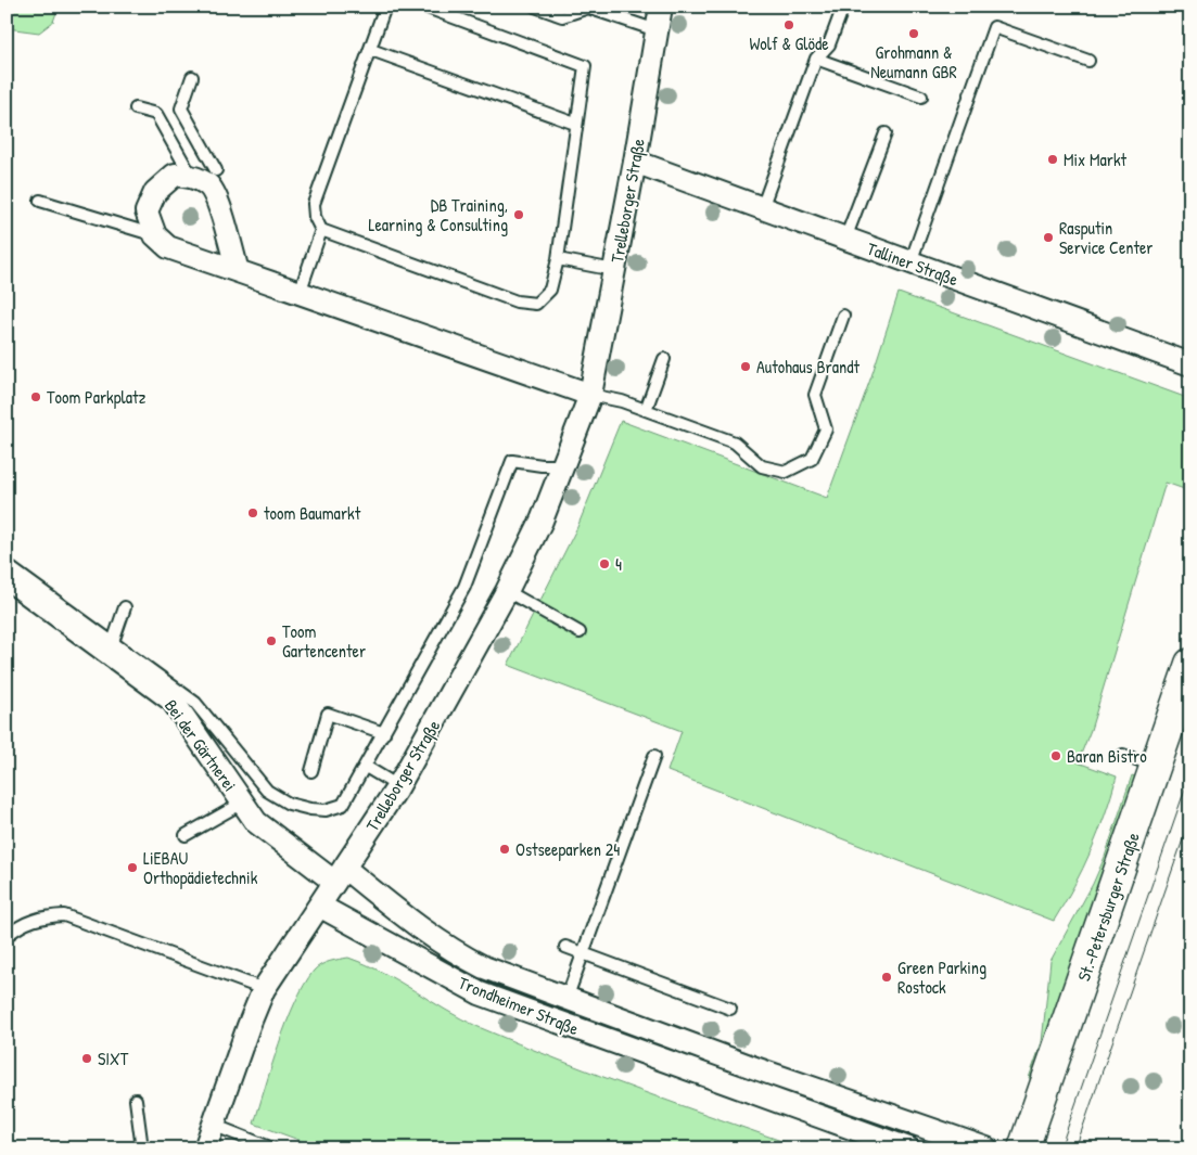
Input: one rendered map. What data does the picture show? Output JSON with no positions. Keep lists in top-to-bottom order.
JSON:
{
  "streets": {
    "main road": ["St.-Petersburger Straße"],
    "street": [
      "Trelleborger Straße",
      "Talliner Straße",
      "Bei der Gärtnerei",
      "Trondheimer Straße"
    ]
  },
  "crossings": [
    ["Trelleborger Straße", "Talliner Straße"],
    ["Trelleborger Straße", "Bei der Gärtnerei"],
    ["Trelleborger Straße", "Trondheimer Straße"],
    ["Bei der Gärtnerei", "Trondheimer Straße"]
  ],
  "places": [
    "Wolf & Glöde",
    "Grohmann & Neumann GBR",
    "Mix Markt",
    "DB Training, Learning & Consulting",
    "Rasputin Service Center",
    "Autohaus Brandt",
    "Toom Parkplatz",
    "toom Baumarkt",
    "4",
    "Toom Gartencenter",
    "Baran Bistro",
    "Ostseeparken 24",
    "LiEBAU Orthopädietechnik",
    "Green Parking Rostock",
    "SIXT"
  ]
}
